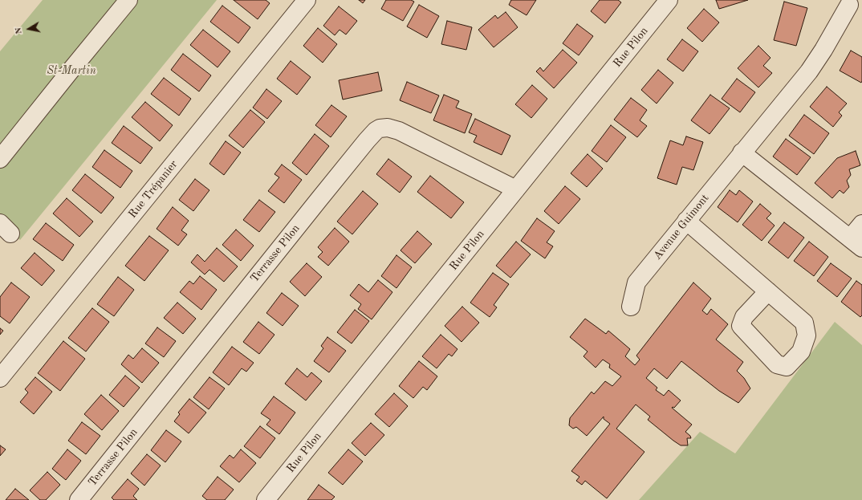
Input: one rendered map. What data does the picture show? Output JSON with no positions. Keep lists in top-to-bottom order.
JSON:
{
  "streets": {
    "street": [
      "Rue Pilon",
      "Rue Trépanier",
      "Avenue Guimont",
      "Terrasse Pilon"
    ]
  },
  "crossings": [
    ["Rue Pilon", "Terrasse Pilon"]
  ],
  "parks": ["St-Martin"],
  "north": "left"
}
